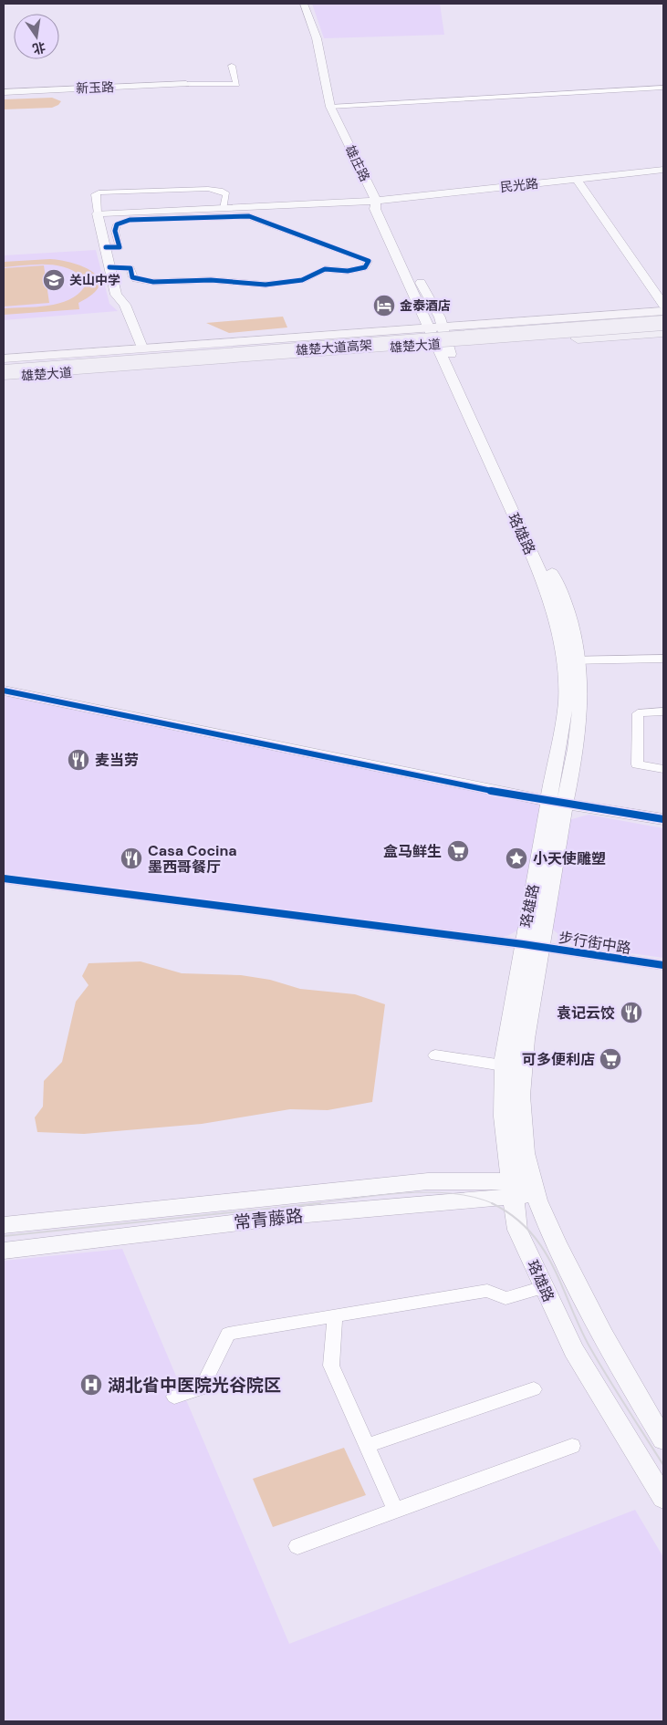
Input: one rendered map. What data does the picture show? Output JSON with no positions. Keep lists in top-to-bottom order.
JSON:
{
  "streets": {
    "highway": ["雄楚大道高架"],
    "main road": ["雄庄路", "雄楚大道"],
    "street": [
      "新玉路",
      "民光路",
      "珞雄路",
      "步行街中路",
      "常青藤路"
    ]
  },
  "crossings": [
    ["雄庄路", "民光路"],
    ["雄庄路", "雄楚大道"],
    ["雄庄路", "珞雄路"],
    ["雄楚大道", "珞雄路"],
    ["珞雄路", "步行街中路"],
    ["珞雄路", "常青藤路"]
  ],
  "places": {
    "school or university": ["关山中学"],
    "hotel": ["金泰酒店"],
    "restaurant": ["麦当劳", "Casa Cocina 墨西哥餐厅", "袁记云饺"],
    "supermarket": ["盒马鲜生", "可多便利店"],
    "place": ["小天使雕塑"],
    "hospital": ["湖北省中医院光谷院区"]
  },
  "north": "bottom"
}
